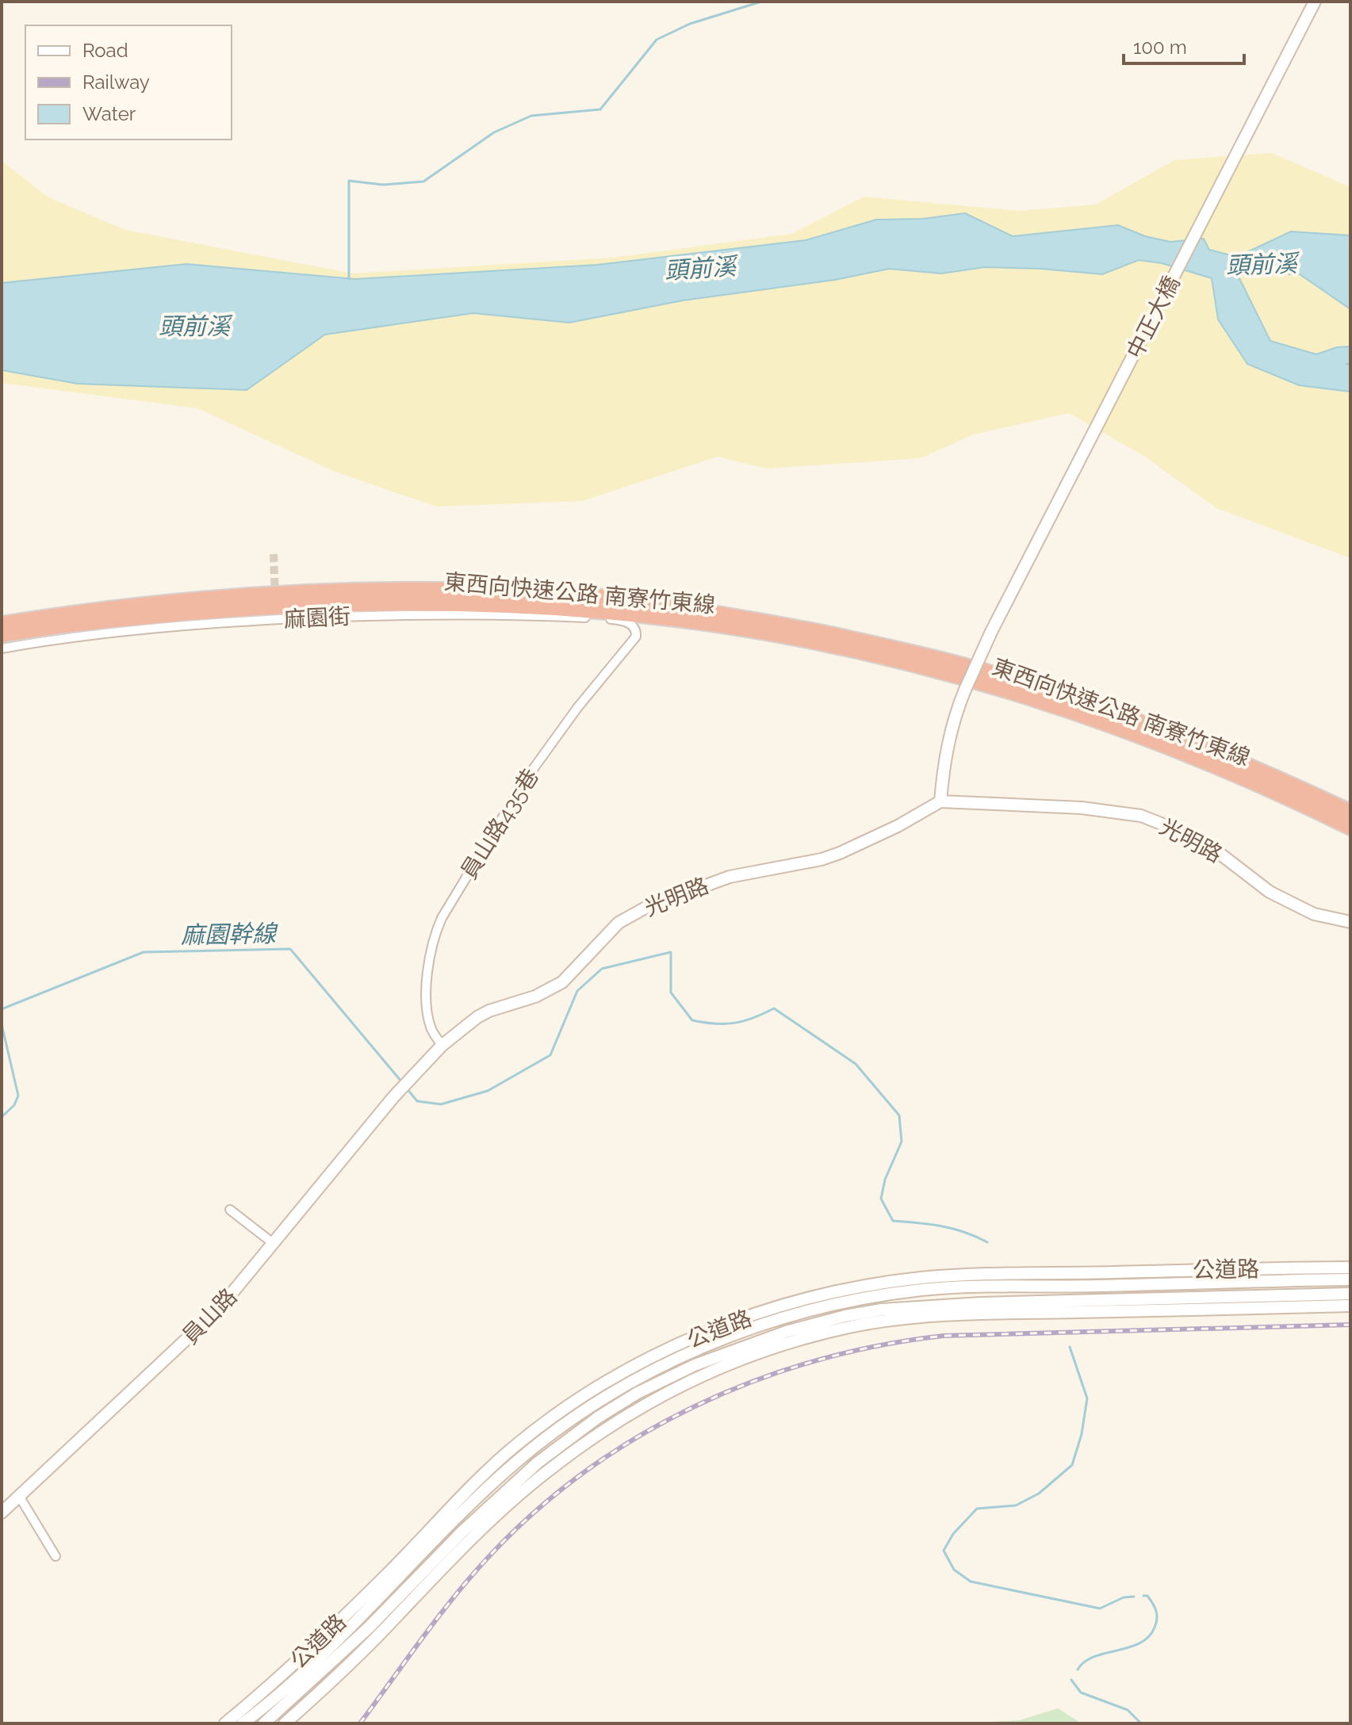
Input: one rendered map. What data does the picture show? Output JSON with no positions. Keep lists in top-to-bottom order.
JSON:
{
  "streets": {
    "highway": ["東西向快速公路 南寮竹東線"],
    "street": [
      "中正大橋",
      "麻園街",
      "員山路435巷",
      "光明路",
      "公道路",
      "員山路"
    ]
  },
  "crossings": [
    ["中正大橋", "光明路"],
    ["麻園街", "員山路435巷"],
    ["員山路435巷", "光明路"],
    ["員山路435巷", "員山路"],
    ["光明路", "員山路"]
  ],
  "water": ["頭前溪", "麻園幹線"],
  "legend": ["Road", "Railway", "Water"],
  "scale_bar": "100 m"
}
